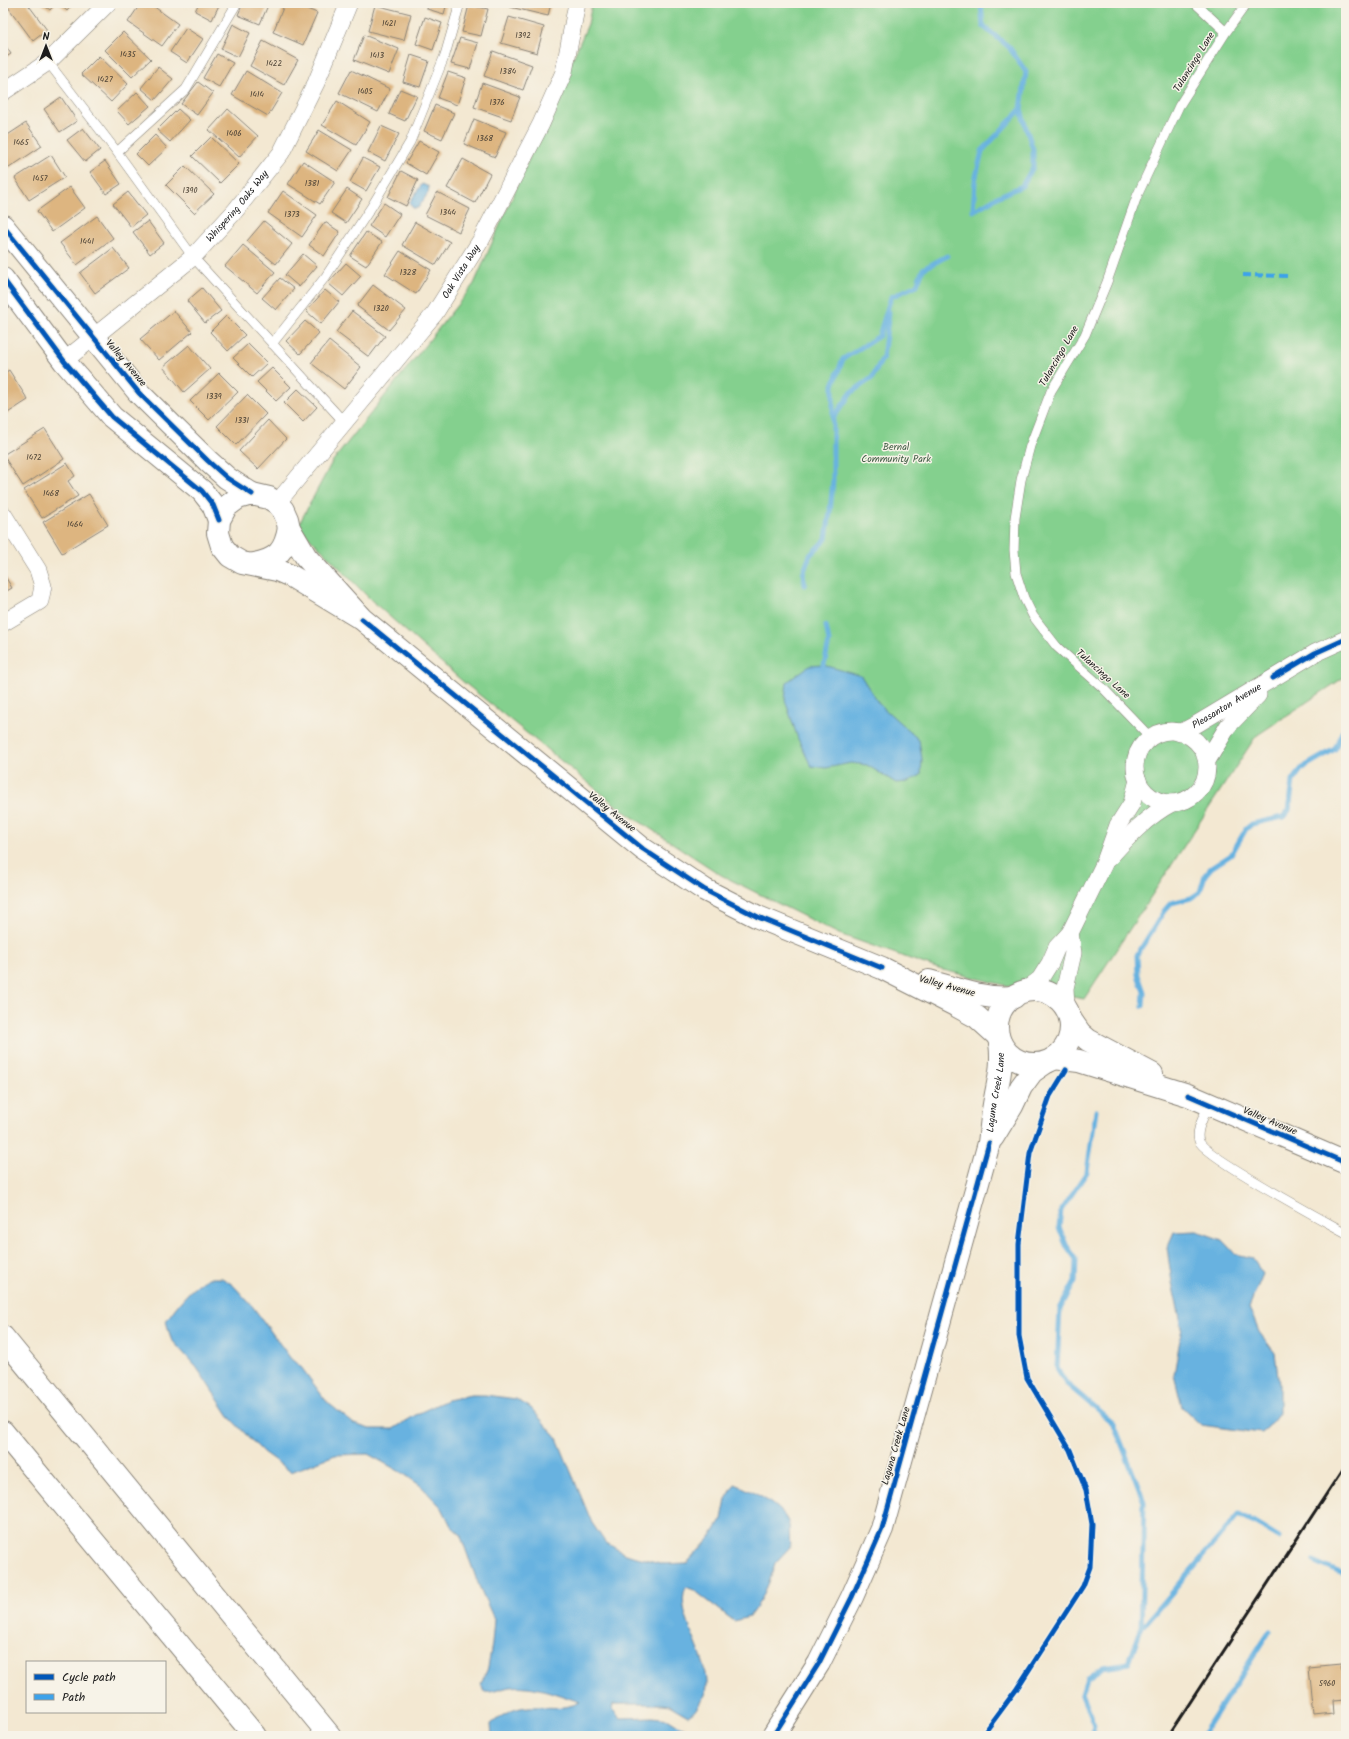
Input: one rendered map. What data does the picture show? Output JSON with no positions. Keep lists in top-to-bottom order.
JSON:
{
  "streets": {
    "main road": ["Valley Avenue", "Laguna Creek Lane"],
    "street": ["Whispering Oaks Way", "Oak Vista Way", "Pleasanton Avenue"],
    "lane": ["Tulancingo Lane"]
  },
  "crossings": [
    ["Tulancingo Lane", "Pleasanton Avenue"],
    ["Whispering Oaks Way", "Valley Avenue"],
    ["Oak Vista Way", "Valley Avenue"],
    ["Valley Avenue", "Laguna Creek Lane"]
  ],
  "parks": ["Bernal Community Park"],
  "house_numbers": [
    "1421",
    "1392",
    "1435",
    "1413",
    "1422",
    "1384",
    "1427",
    "1405",
    "1414",
    "1376",
    "1406",
    "1368",
    "1465",
    "1457",
    "1381",
    "1390",
    "1344",
    "1373",
    "1441",
    "1328",
    "1320",
    "1339",
    "1331",
    "1472",
    "1468",
    "1464",
    "5960"
  ],
  "legend": ["Cycle path", "Path"],
  "north": "top"
}
